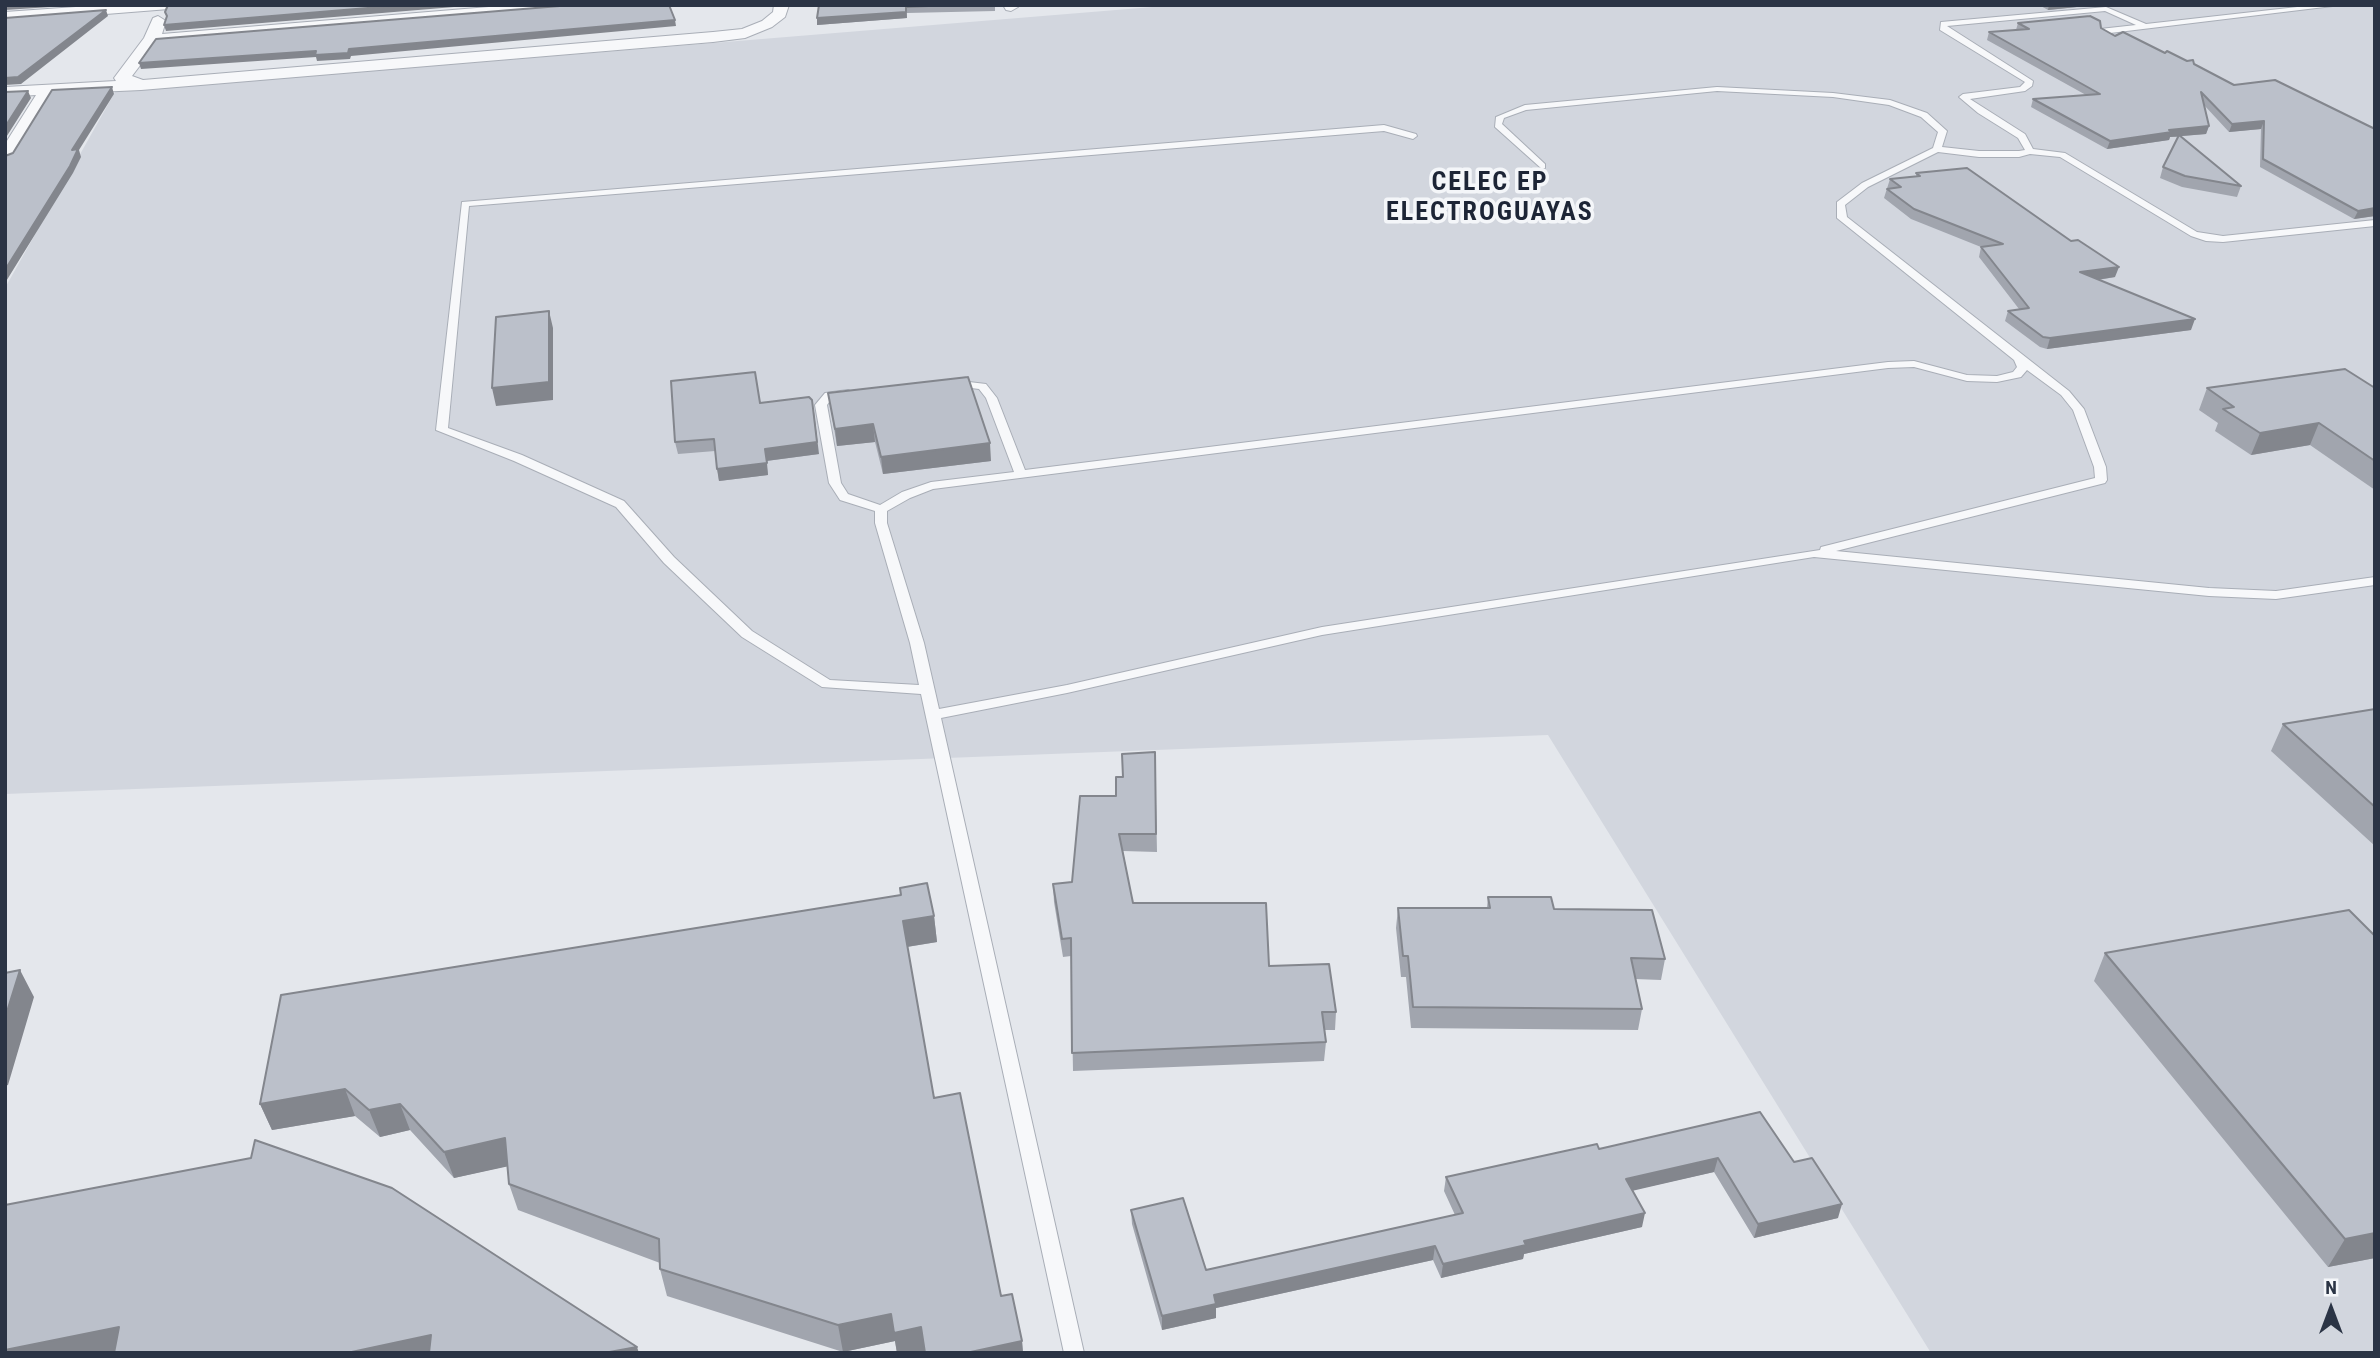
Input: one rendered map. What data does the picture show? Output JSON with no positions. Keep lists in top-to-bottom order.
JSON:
{
  "districts": ["CELEC EP ELECTROGUAYAS"],
  "north": "top"
}
